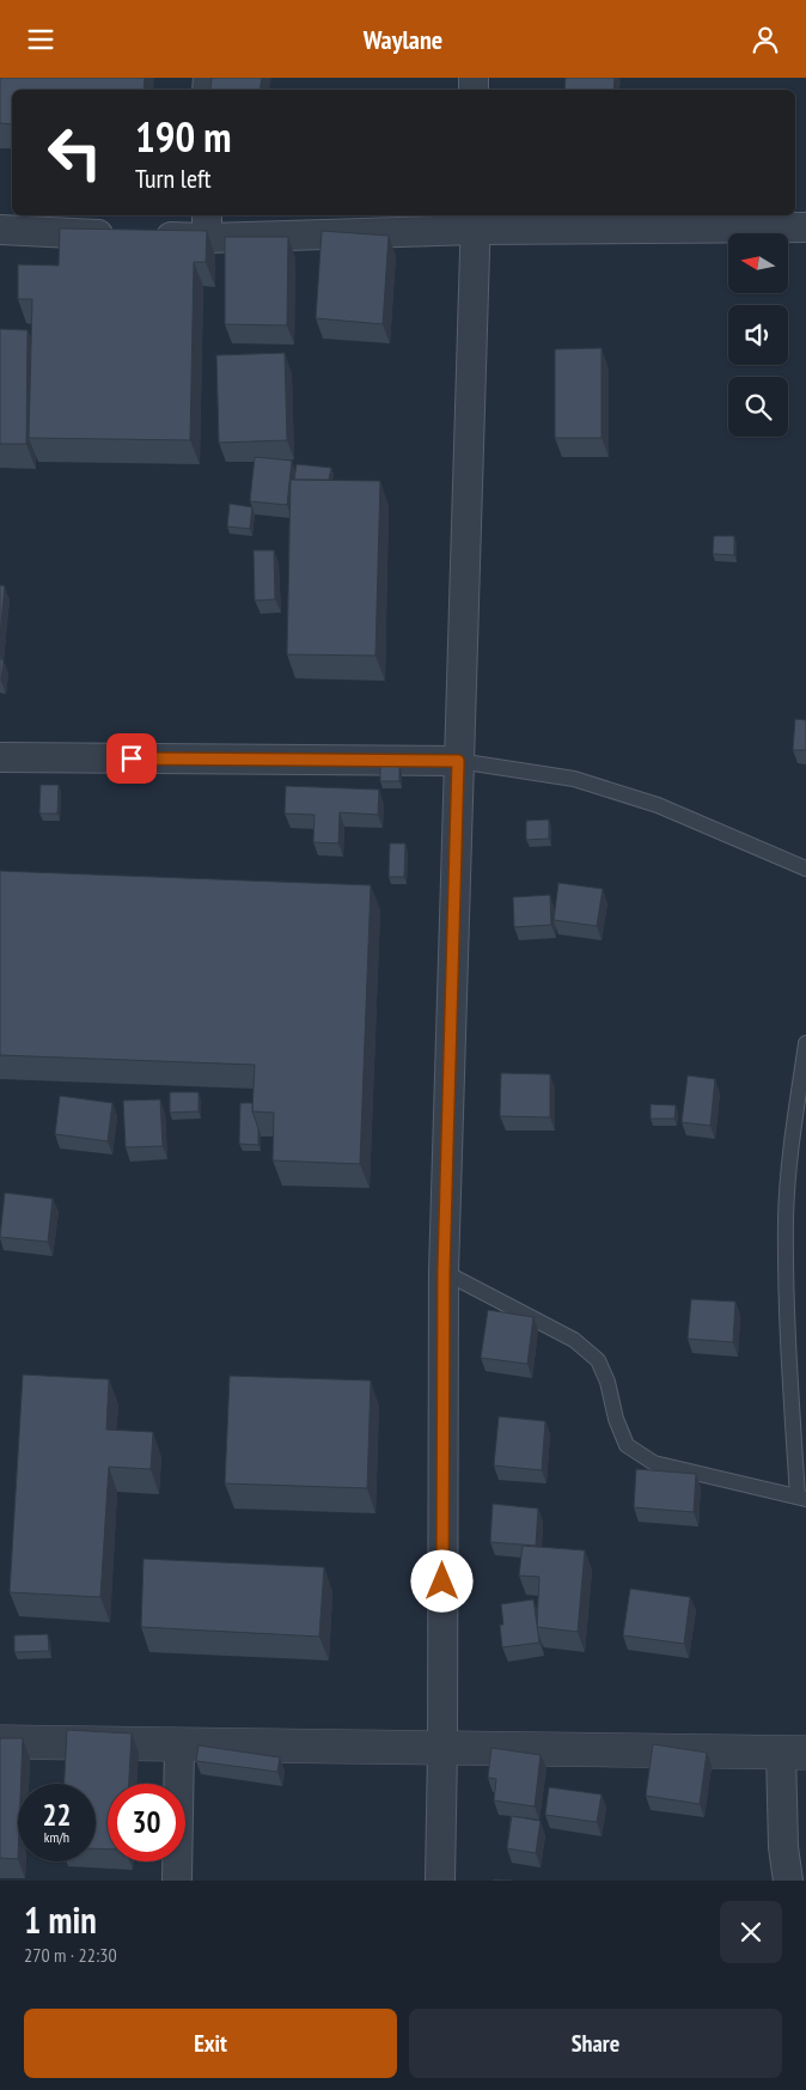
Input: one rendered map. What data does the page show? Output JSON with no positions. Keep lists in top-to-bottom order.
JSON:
{
  "north": "left",
  "page": {
    "header": "Waylane",
    "turn": ["190 m", "Turn left"],
    "speed": "22 km/h",
    "limit": "30",
    "heading": ["1 min", "270 m · 22:30"],
    "buttons": ["Exit", "Share"]
  }
}
